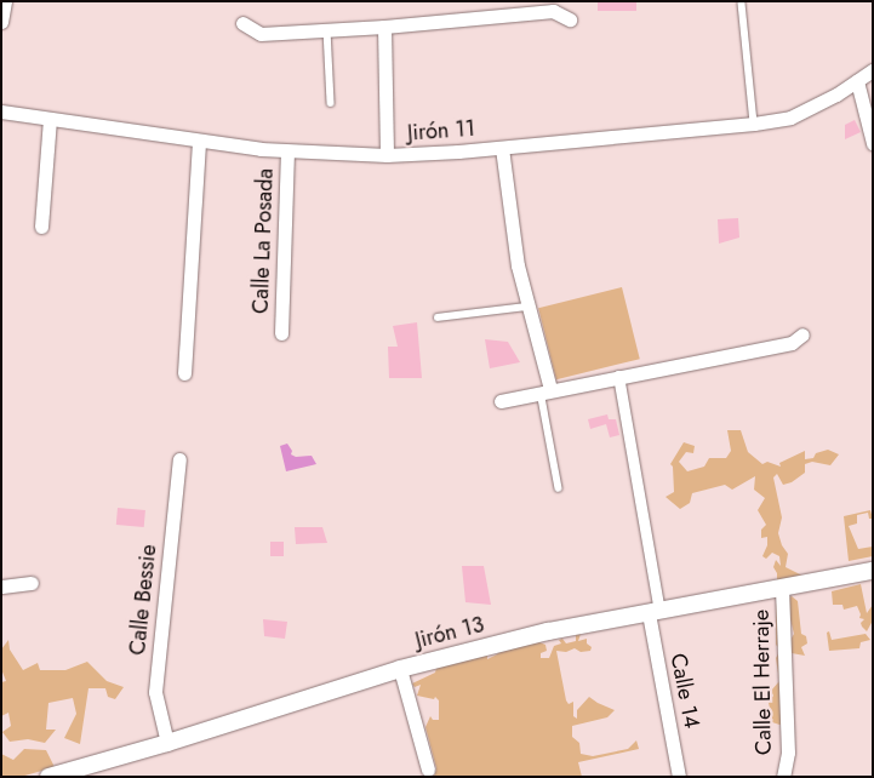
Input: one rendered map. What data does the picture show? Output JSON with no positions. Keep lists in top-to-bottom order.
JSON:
{
  "streets": {
    "street": [
      "Jirón 11",
      "Calle La Posada",
      "Calle Bessie",
      "Jirón 13",
      "Calle El Herraje",
      "Calle 14"
    ]
  },
  "crossings": [
    ["Jirón 11", "Calle La Posada"],
    ["Calle Bessie", "Jirón 13"],
    ["Jirón 13", "Calle El Herraje"],
    ["Jirón 13", "Calle 14"]
  ]
}
